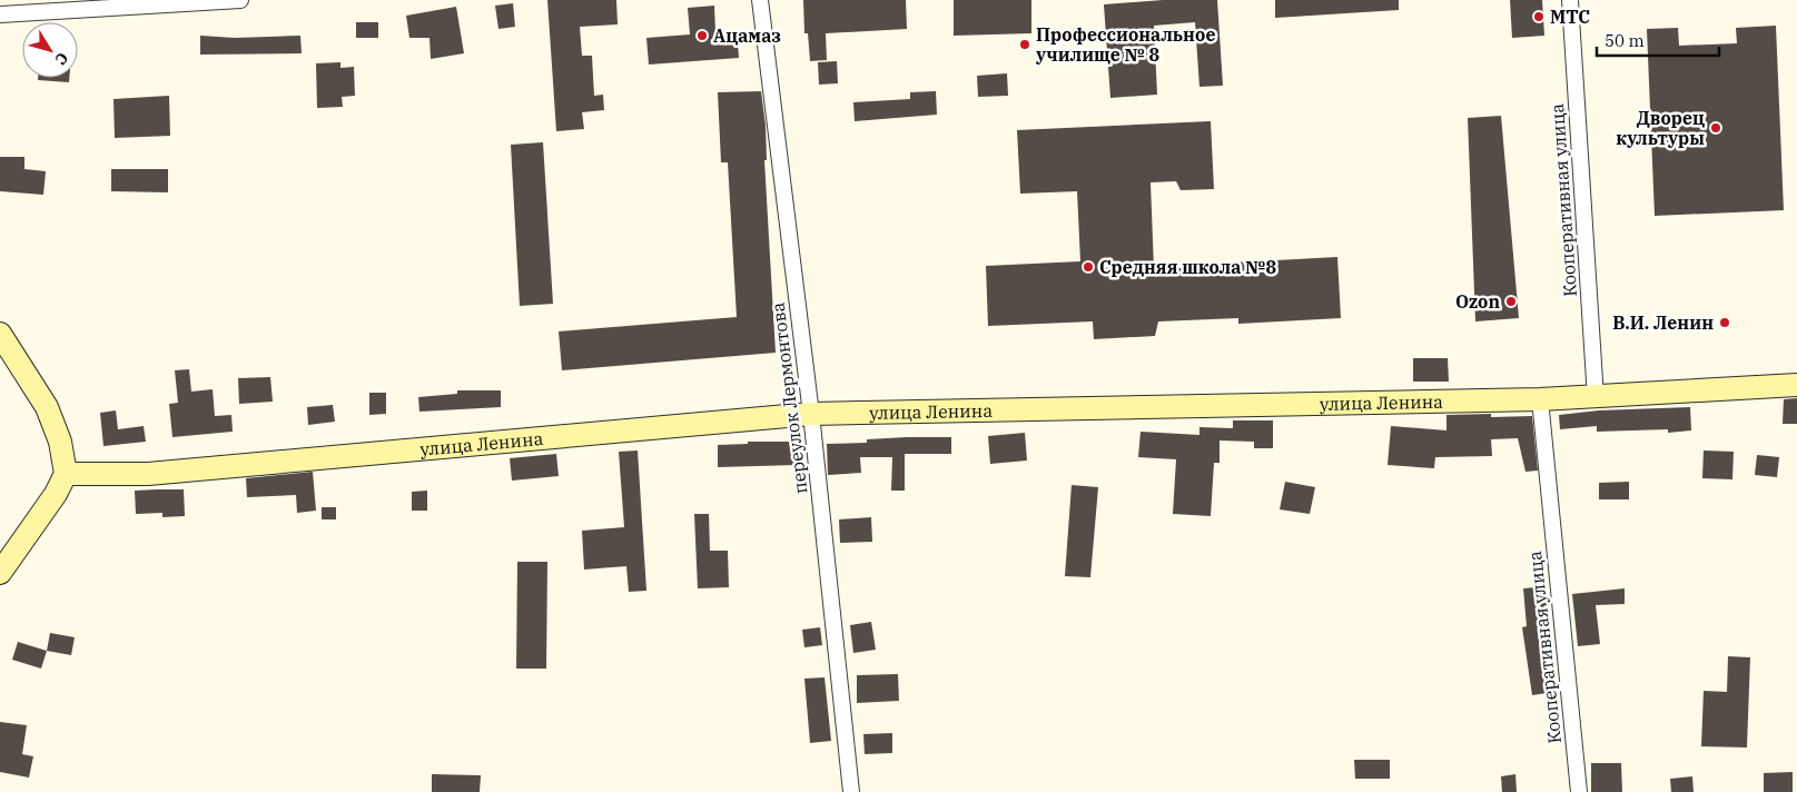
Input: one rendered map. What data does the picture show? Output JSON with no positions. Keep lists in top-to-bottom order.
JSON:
{
  "streets": {
    "street": ["Кооперативная улица", "переулок Лермонтова", "улица Ленина"]
  },
  "crossings": [
    ["Кооперативная улица", "улица Ленина"],
    ["переулок Лермонтова", "улица Ленина"]
  ],
  "places": [
    "МТС",
    "Ацамаз",
    "Профессиональное училище № 8",
    "Дворец культуры",
    "Средняя школа №8",
    "Ozon",
    "В.И. Ленин"
  ],
  "scale_bar": "50 m",
  "north": "bottom right"
}
